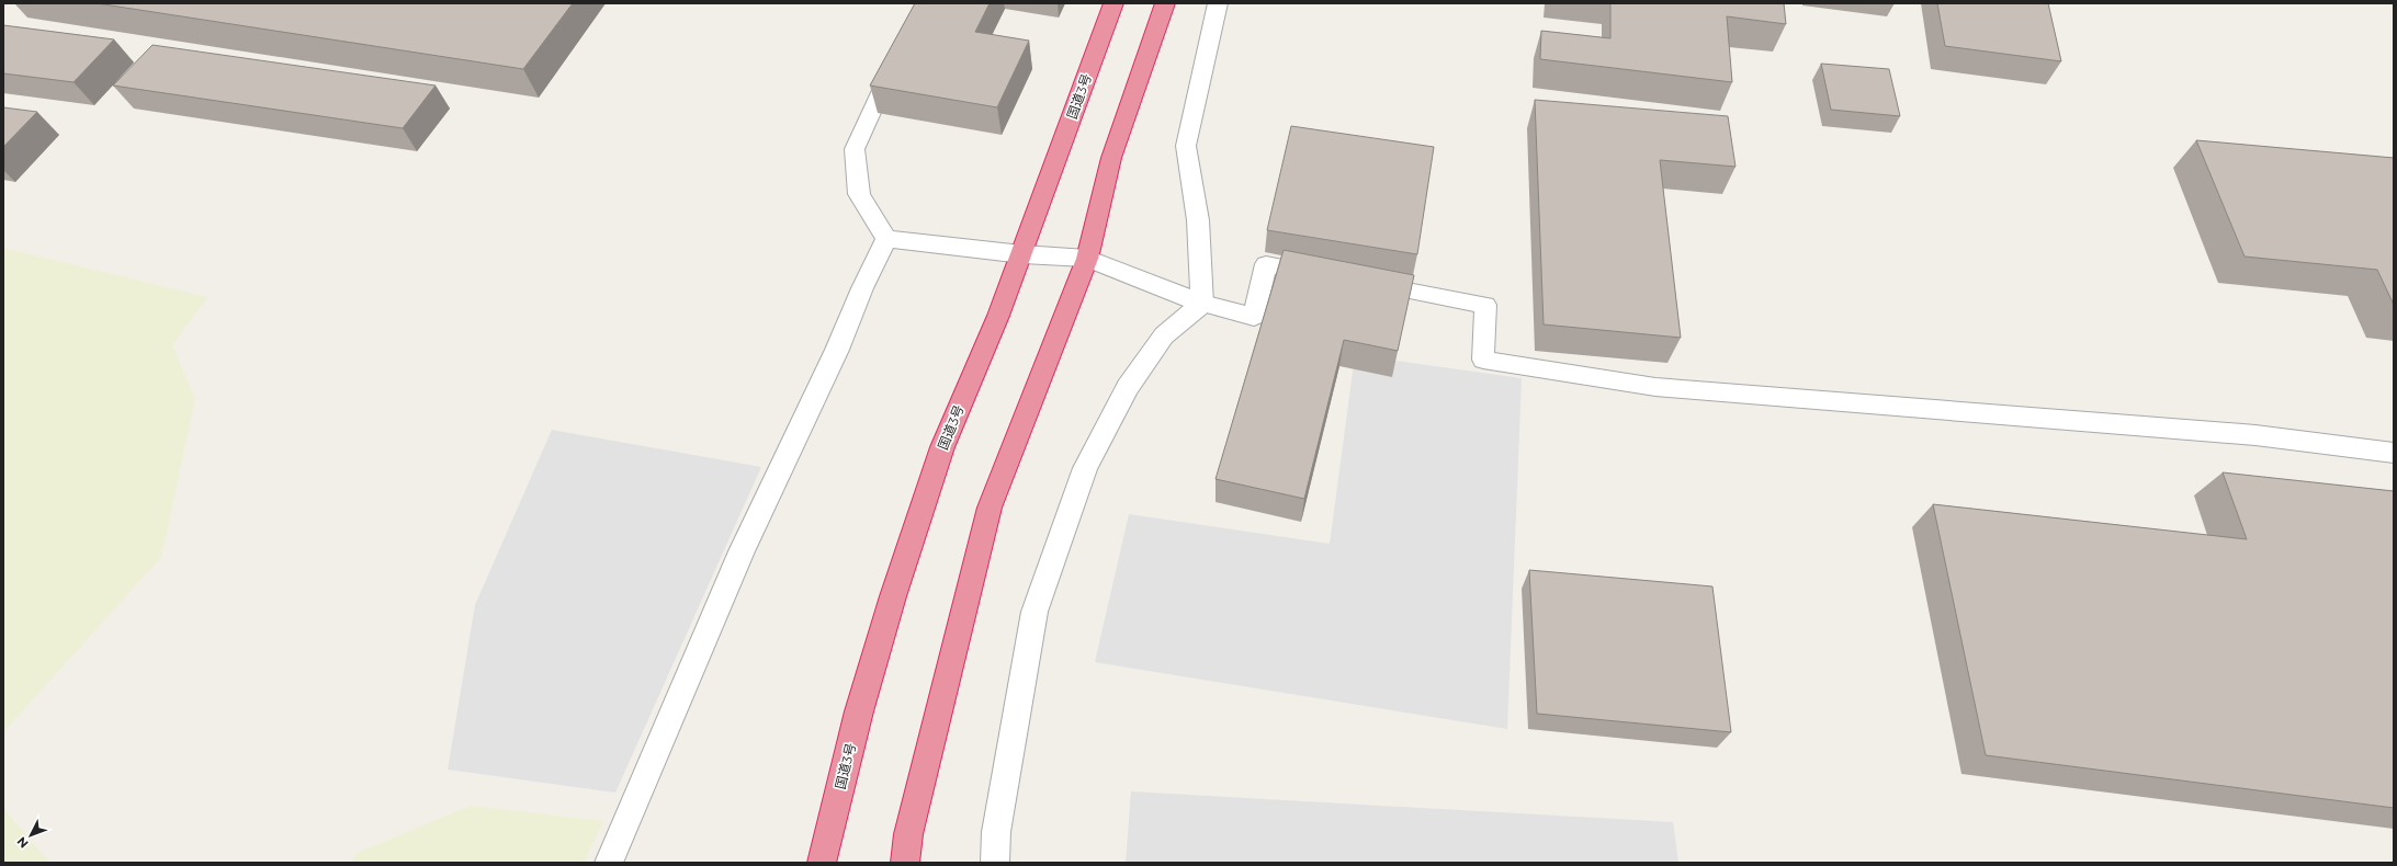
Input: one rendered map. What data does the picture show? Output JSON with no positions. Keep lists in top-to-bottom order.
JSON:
{
  "streets": {
    "highway": ["国道3号"]
  },
  "north": "bottom left"
}
